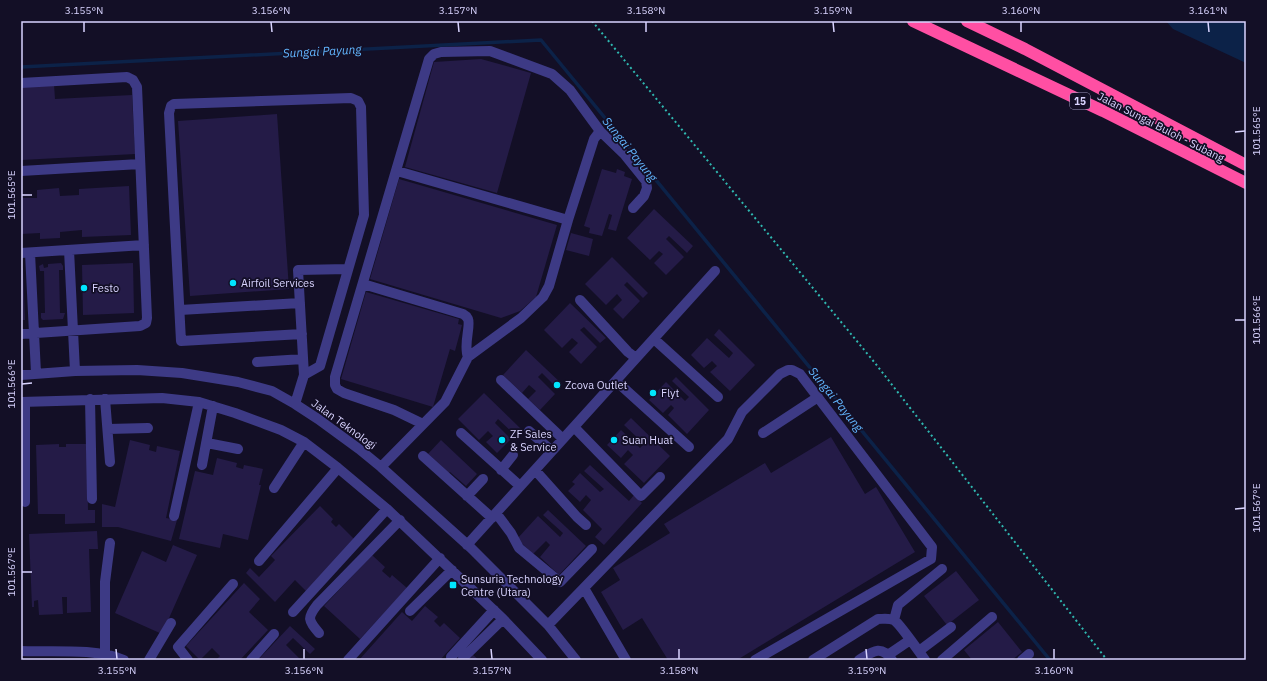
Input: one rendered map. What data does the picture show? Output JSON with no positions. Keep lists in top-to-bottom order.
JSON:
{
  "streets": {
    "highway": ["15", "Jalan Sungai Buloh - Subang"],
    "street": ["Jalan Teknologi"]
  },
  "water": ["Sungai Payung"],
  "places": {
    "other": [
      "Airfoil Services",
      "Festo",
      "Zcova Outlet",
      "Flyt",
      "ZF Sales & Service",
      "Suan Huat"
    ],
    "transit": ["Sunsuria Technology Centre (Utara)"]
  },
  "coordinates": [
    "3.155°N",
    "3.156°N",
    "3.157°N",
    "3.158°N",
    "3.159°N",
    "3.160°N",
    "3.161°N",
    "101.565°E",
    "101.566°E",
    "101.567°E"
  ]
}
